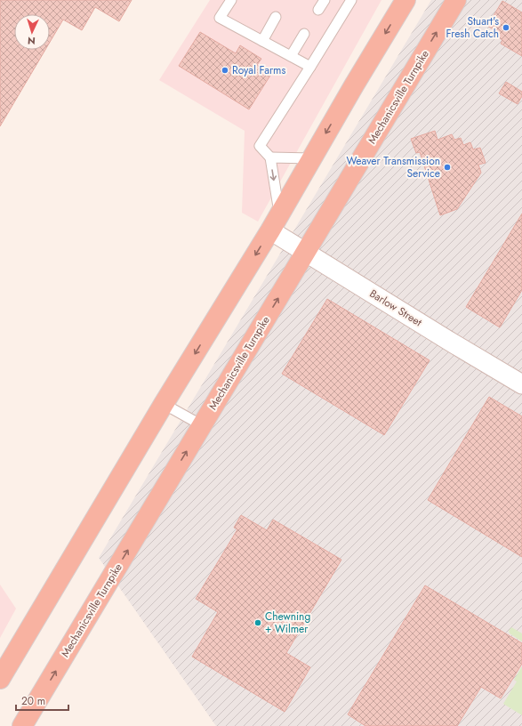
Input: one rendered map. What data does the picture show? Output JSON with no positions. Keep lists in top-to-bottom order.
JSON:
{
  "streets": {
    "highway": ["Mechanicsville Turnpike"],
    "street": ["Barlow Street"]
  },
  "crossings": [
    ["Mechanicsville Turnpike", "Barlow Street"]
  ],
  "places": [
    "Stuart's Fresh Catch",
    "Royal Farms",
    "Weaver Transmission Service",
    "Chewning + Wilmer"
  ],
  "scale_bar": "20 m",
  "north": "bottom"
}
